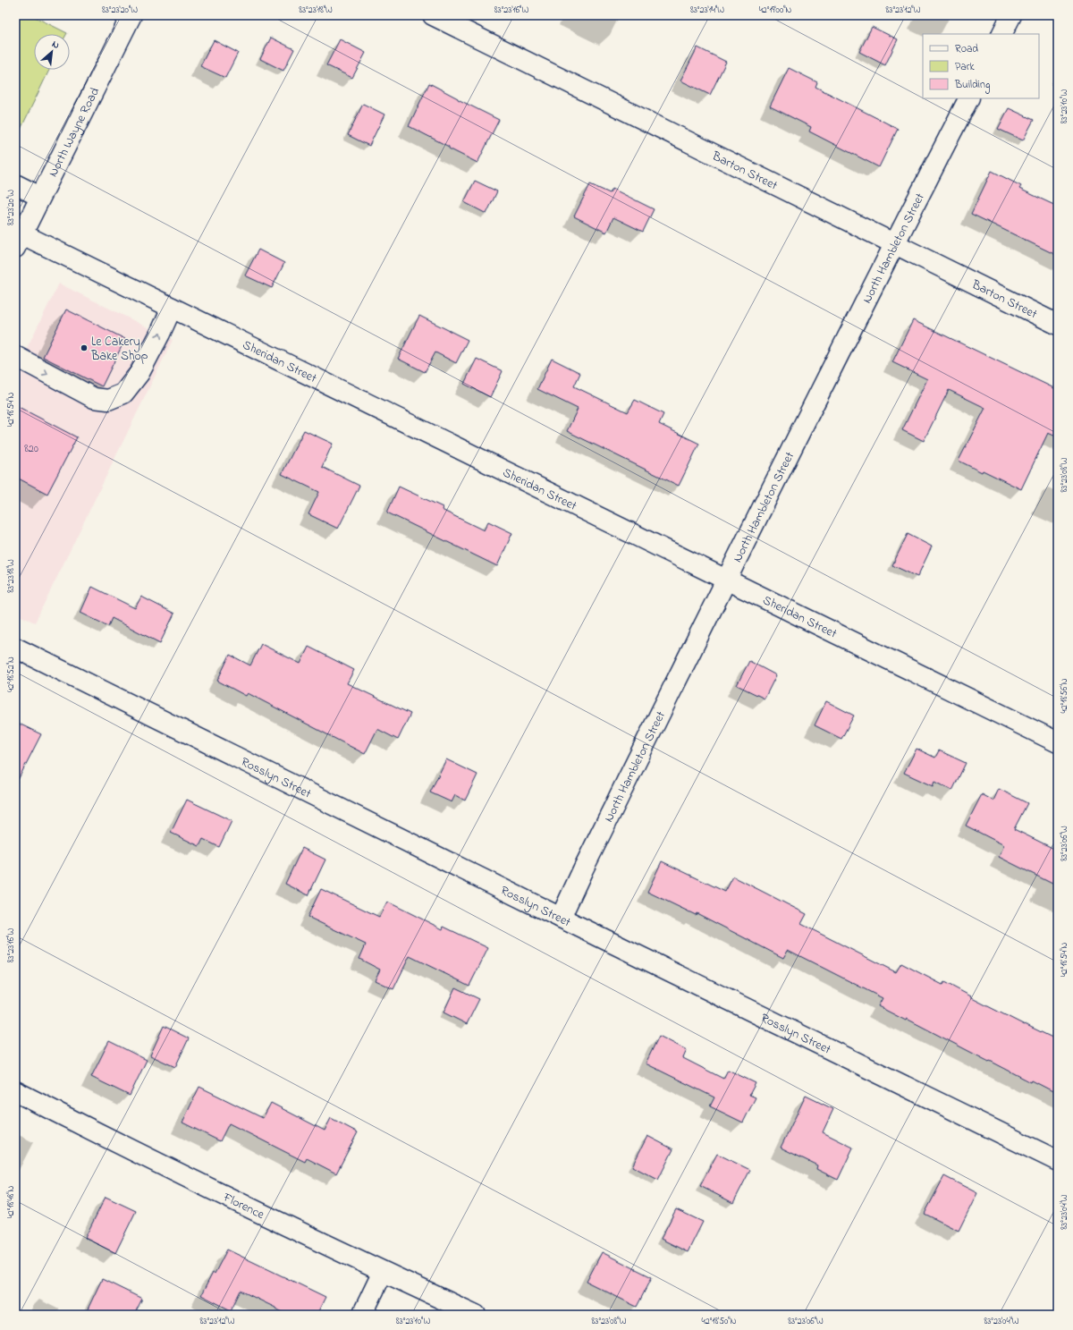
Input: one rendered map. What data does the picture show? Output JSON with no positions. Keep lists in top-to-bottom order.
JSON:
{
  "streets": {
    "street": [
      "North Wayne Road",
      "Barton Street",
      "North Hambleton Street",
      "Sheridan Street",
      "Rosslyn Street",
      "Florence"
    ]
  },
  "crossings": [
    ["North Wayne Road", "Sheridan Street"],
    ["Barton Street", "North Hambleton Street"],
    ["North Hambleton Street", "Sheridan Street"],
    ["North Hambleton Street", "Rosslyn Street"]
  ],
  "places": ["Le Cakery Bake Shop"],
  "house_numbers": ["820"],
  "legend": ["Road", "Park", "Building"],
  "north": "top right",
  "coordinates": [
    "83°23'20\"W",
    "83°23'18\"W",
    "83°23'16\"W",
    "83°23'14\"W",
    "42°19'00\"N",
    "83°23'12\"W",
    "83°23'10\"W",
    "42°18'54\"N",
    "83°23'08\"W",
    "42°18'52\"N",
    "42°18'56\"N",
    "83°23'06\"W",
    "42°18'48\"N",
    "83°23'04\"W",
    "42°18'50\"N"
  ]
}
